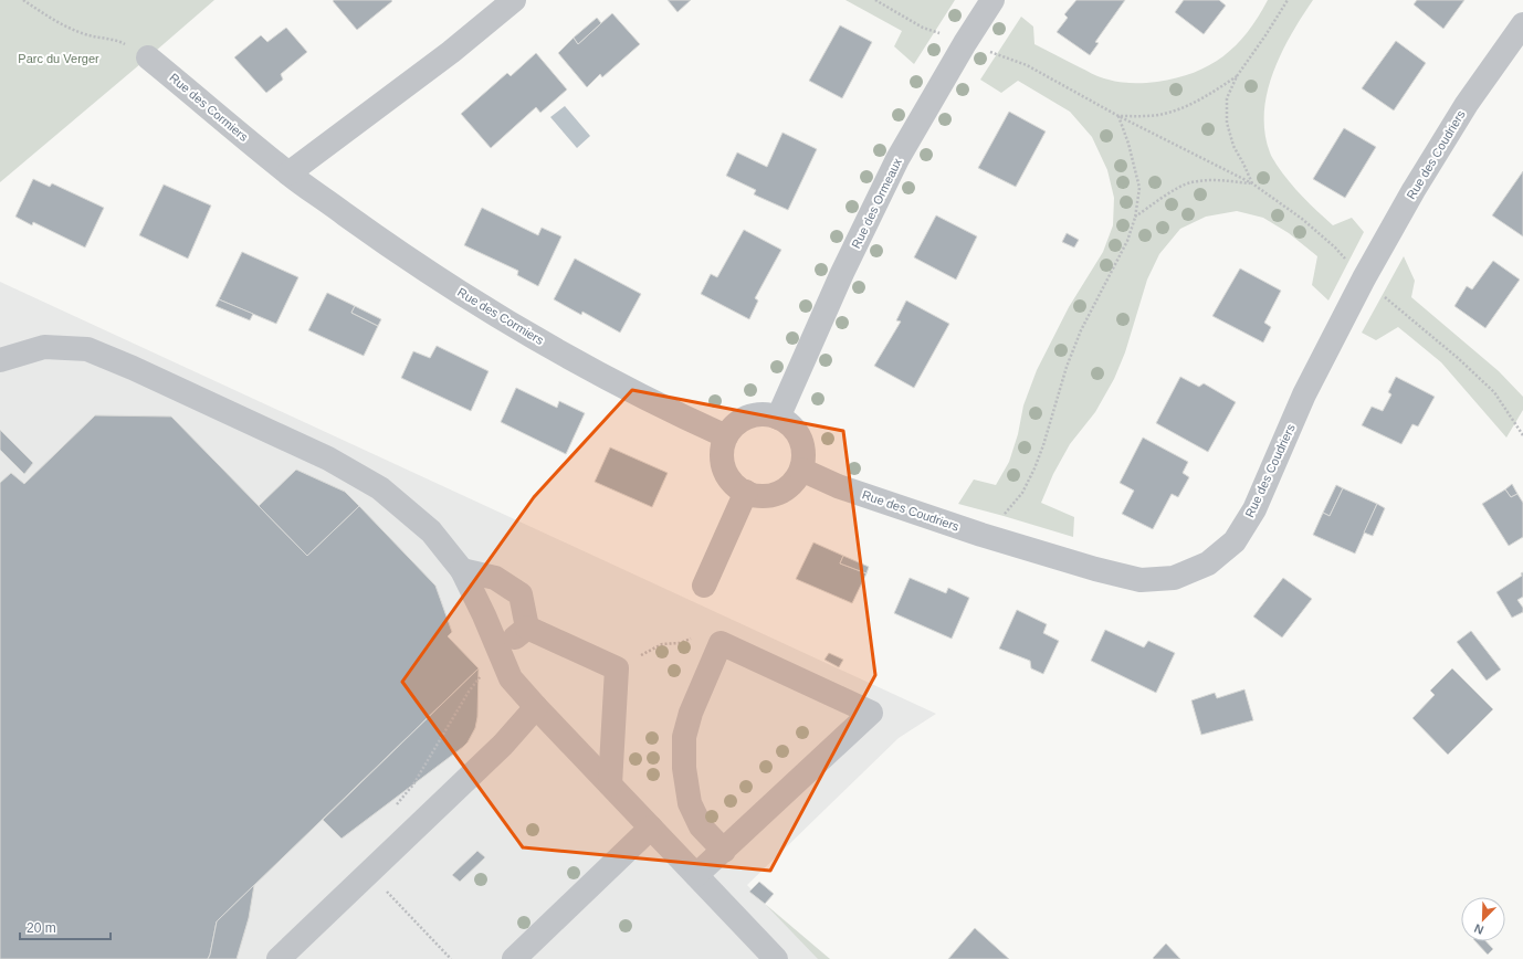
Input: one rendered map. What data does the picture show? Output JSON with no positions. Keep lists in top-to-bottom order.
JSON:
{
  "streets": {
    "street": ["Rue des Cormiers", "Rue des Coudriers", "Rue des Ormeaux"]
  },
  "crossings": [
    ["Rue des Cormiers", "Rue des Coudriers"],
    ["Rue des Cormiers", "Rue des Ormeaux"],
    ["Rue des Coudriers", "Rue des Ormeaux"]
  ],
  "parks": ["Parc du Verger"],
  "scale_bar": "20 m",
  "north": "bottom left"
}
